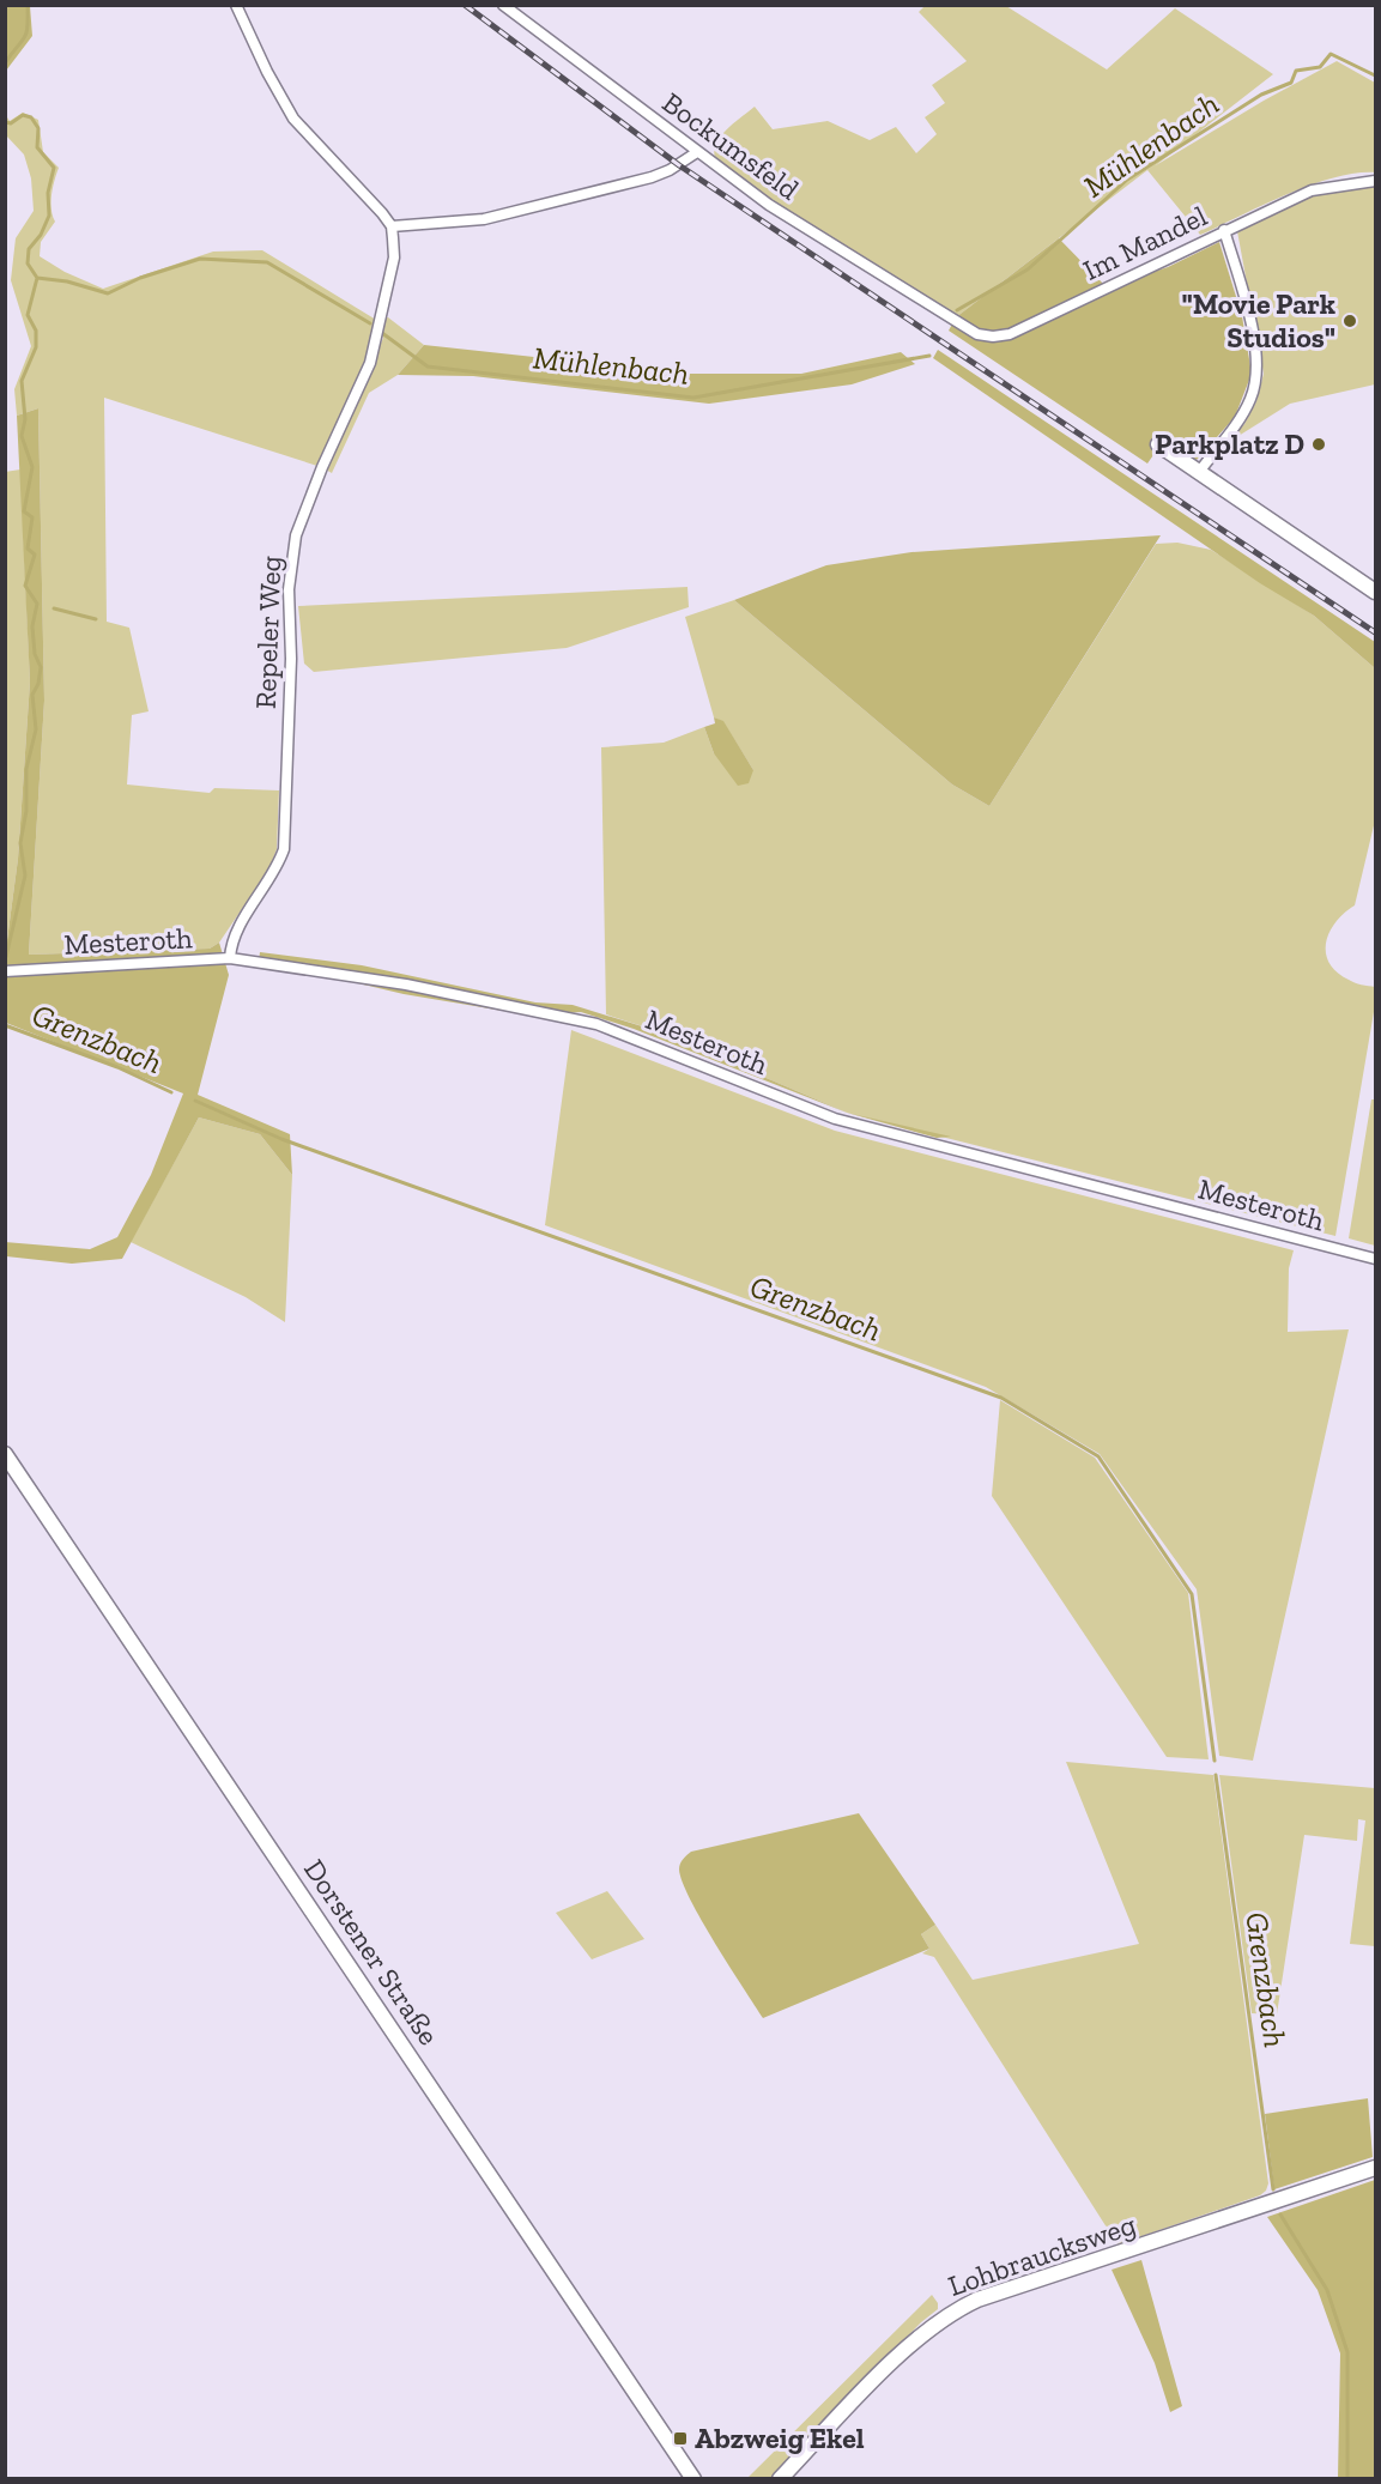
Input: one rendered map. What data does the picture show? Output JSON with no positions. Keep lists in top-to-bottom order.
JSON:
{
  "streets": {
    "main road": ["Dorstener Straße", "Lohbraucksweg"],
    "street": [
      "Bockumsfeld",
      "Im Mandel",
      "Repeler Weg",
      "Mesteroth"
    ]
  },
  "crossings": [
    ["Bockumsfeld", "Im Mandel"],
    ["Repeler Weg", "Mesteroth"]
  ],
  "water": ["Mühlenbach", "Grenzbach"],
  "places": {
    "other": ["\"Movie Park Studios\"", "Parkplatz D"],
    "transit": ["Abzweig Ekel"]
  }
}
